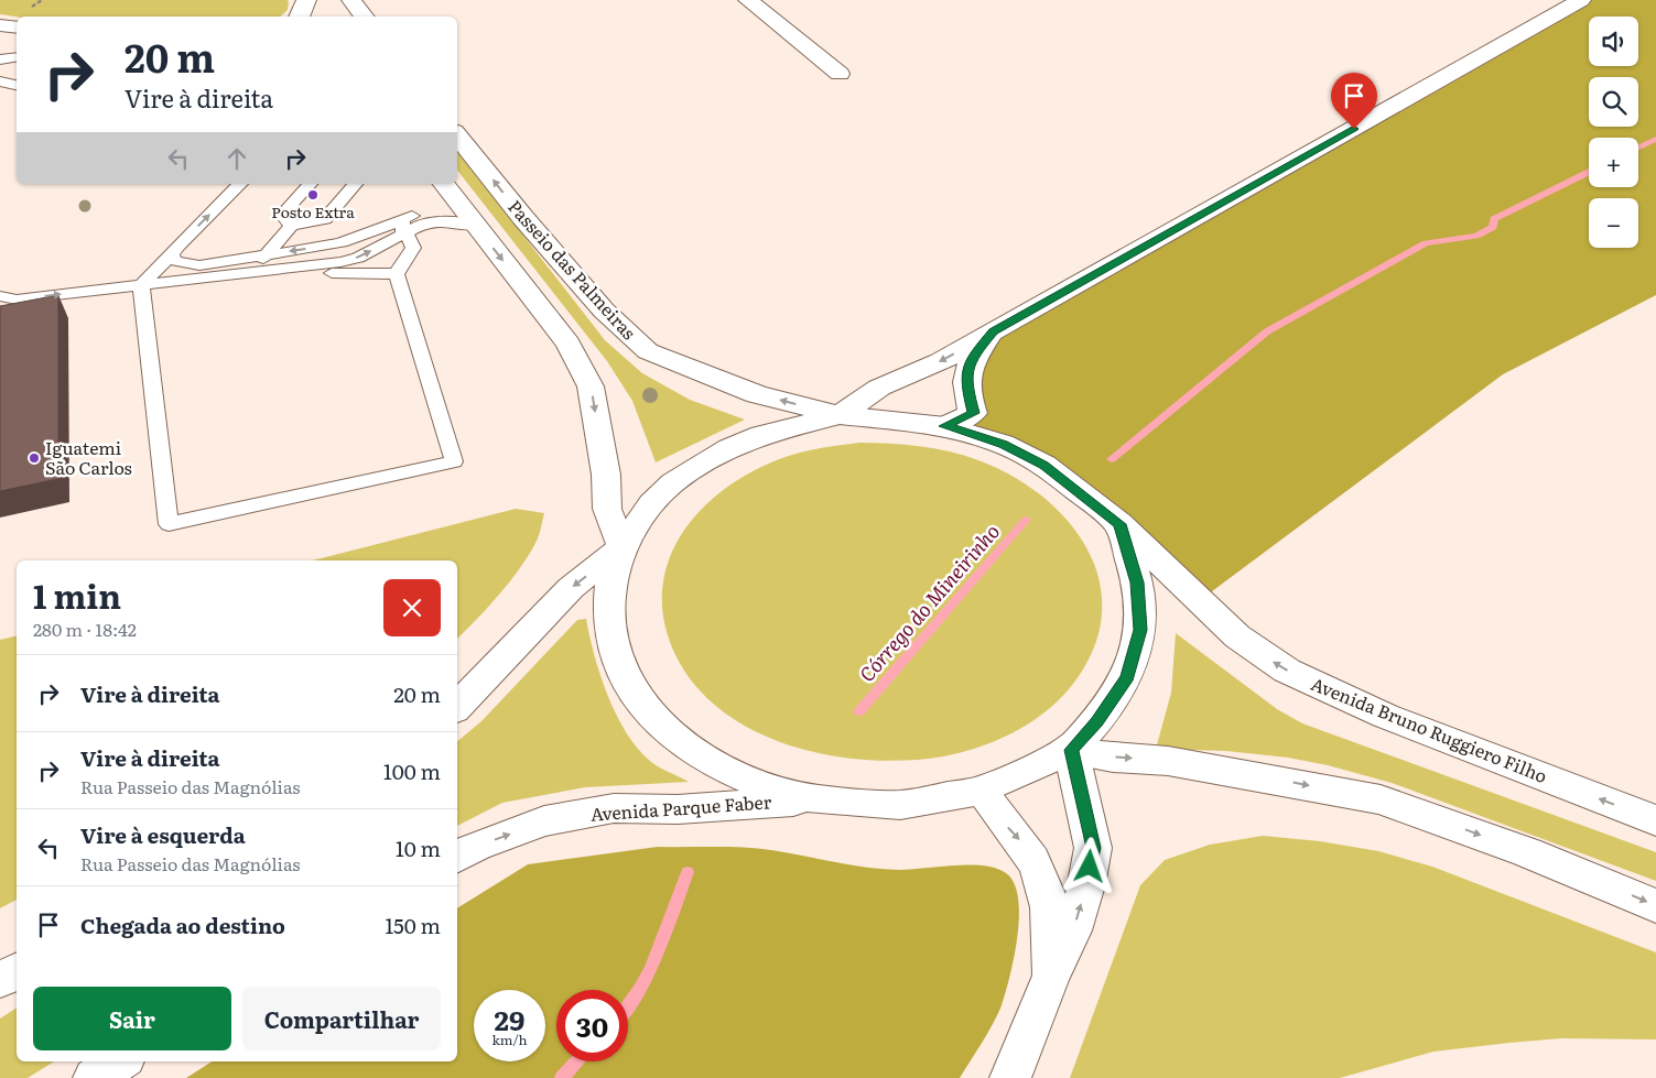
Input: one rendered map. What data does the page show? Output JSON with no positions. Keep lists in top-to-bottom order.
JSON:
{
  "streets": {
    "street": ["Passeio das Palmeiras", "Avenida Bruno Ruggiero Filho", "Avenida Parque Faber"]
  },
  "crossings": [
    ["Passeio das Palmeiras", "Avenida Bruno Ruggiero Filho"]
  ],
  "one_way": ["Passeio das Palmeiras", "Avenida Parque Faber"],
  "water": ["Córrego do Mineirinho"],
  "places": ["Posto Extra", "Iguatemi São Carlos"],
  "page": {
    "map_buttons": ["+", "−"],
    "turn": ["20 m", "Vire à direita"],
    "heading": ["1 min", "280 m · 18:42"],
    "list": [
      {
        "name": "Vire à direita",
        "value": "20 m"
      },
      {
        "name": "Vire à direita",
        "note": "Rua Passeio das Magnólias",
        "value": "100 m"
      },
      {
        "name": "Vire à esquerda",
        "note": "Rua Passeio das Magnólias",
        "value": "10 m"
      },
      {
        "name": "Chegada ao destino",
        "value": "150 m"
      }
    ],
    "buttons": ["Sair", "Compartilhar"],
    "speed": "29 km/h",
    "limit": "30"
  }
}
